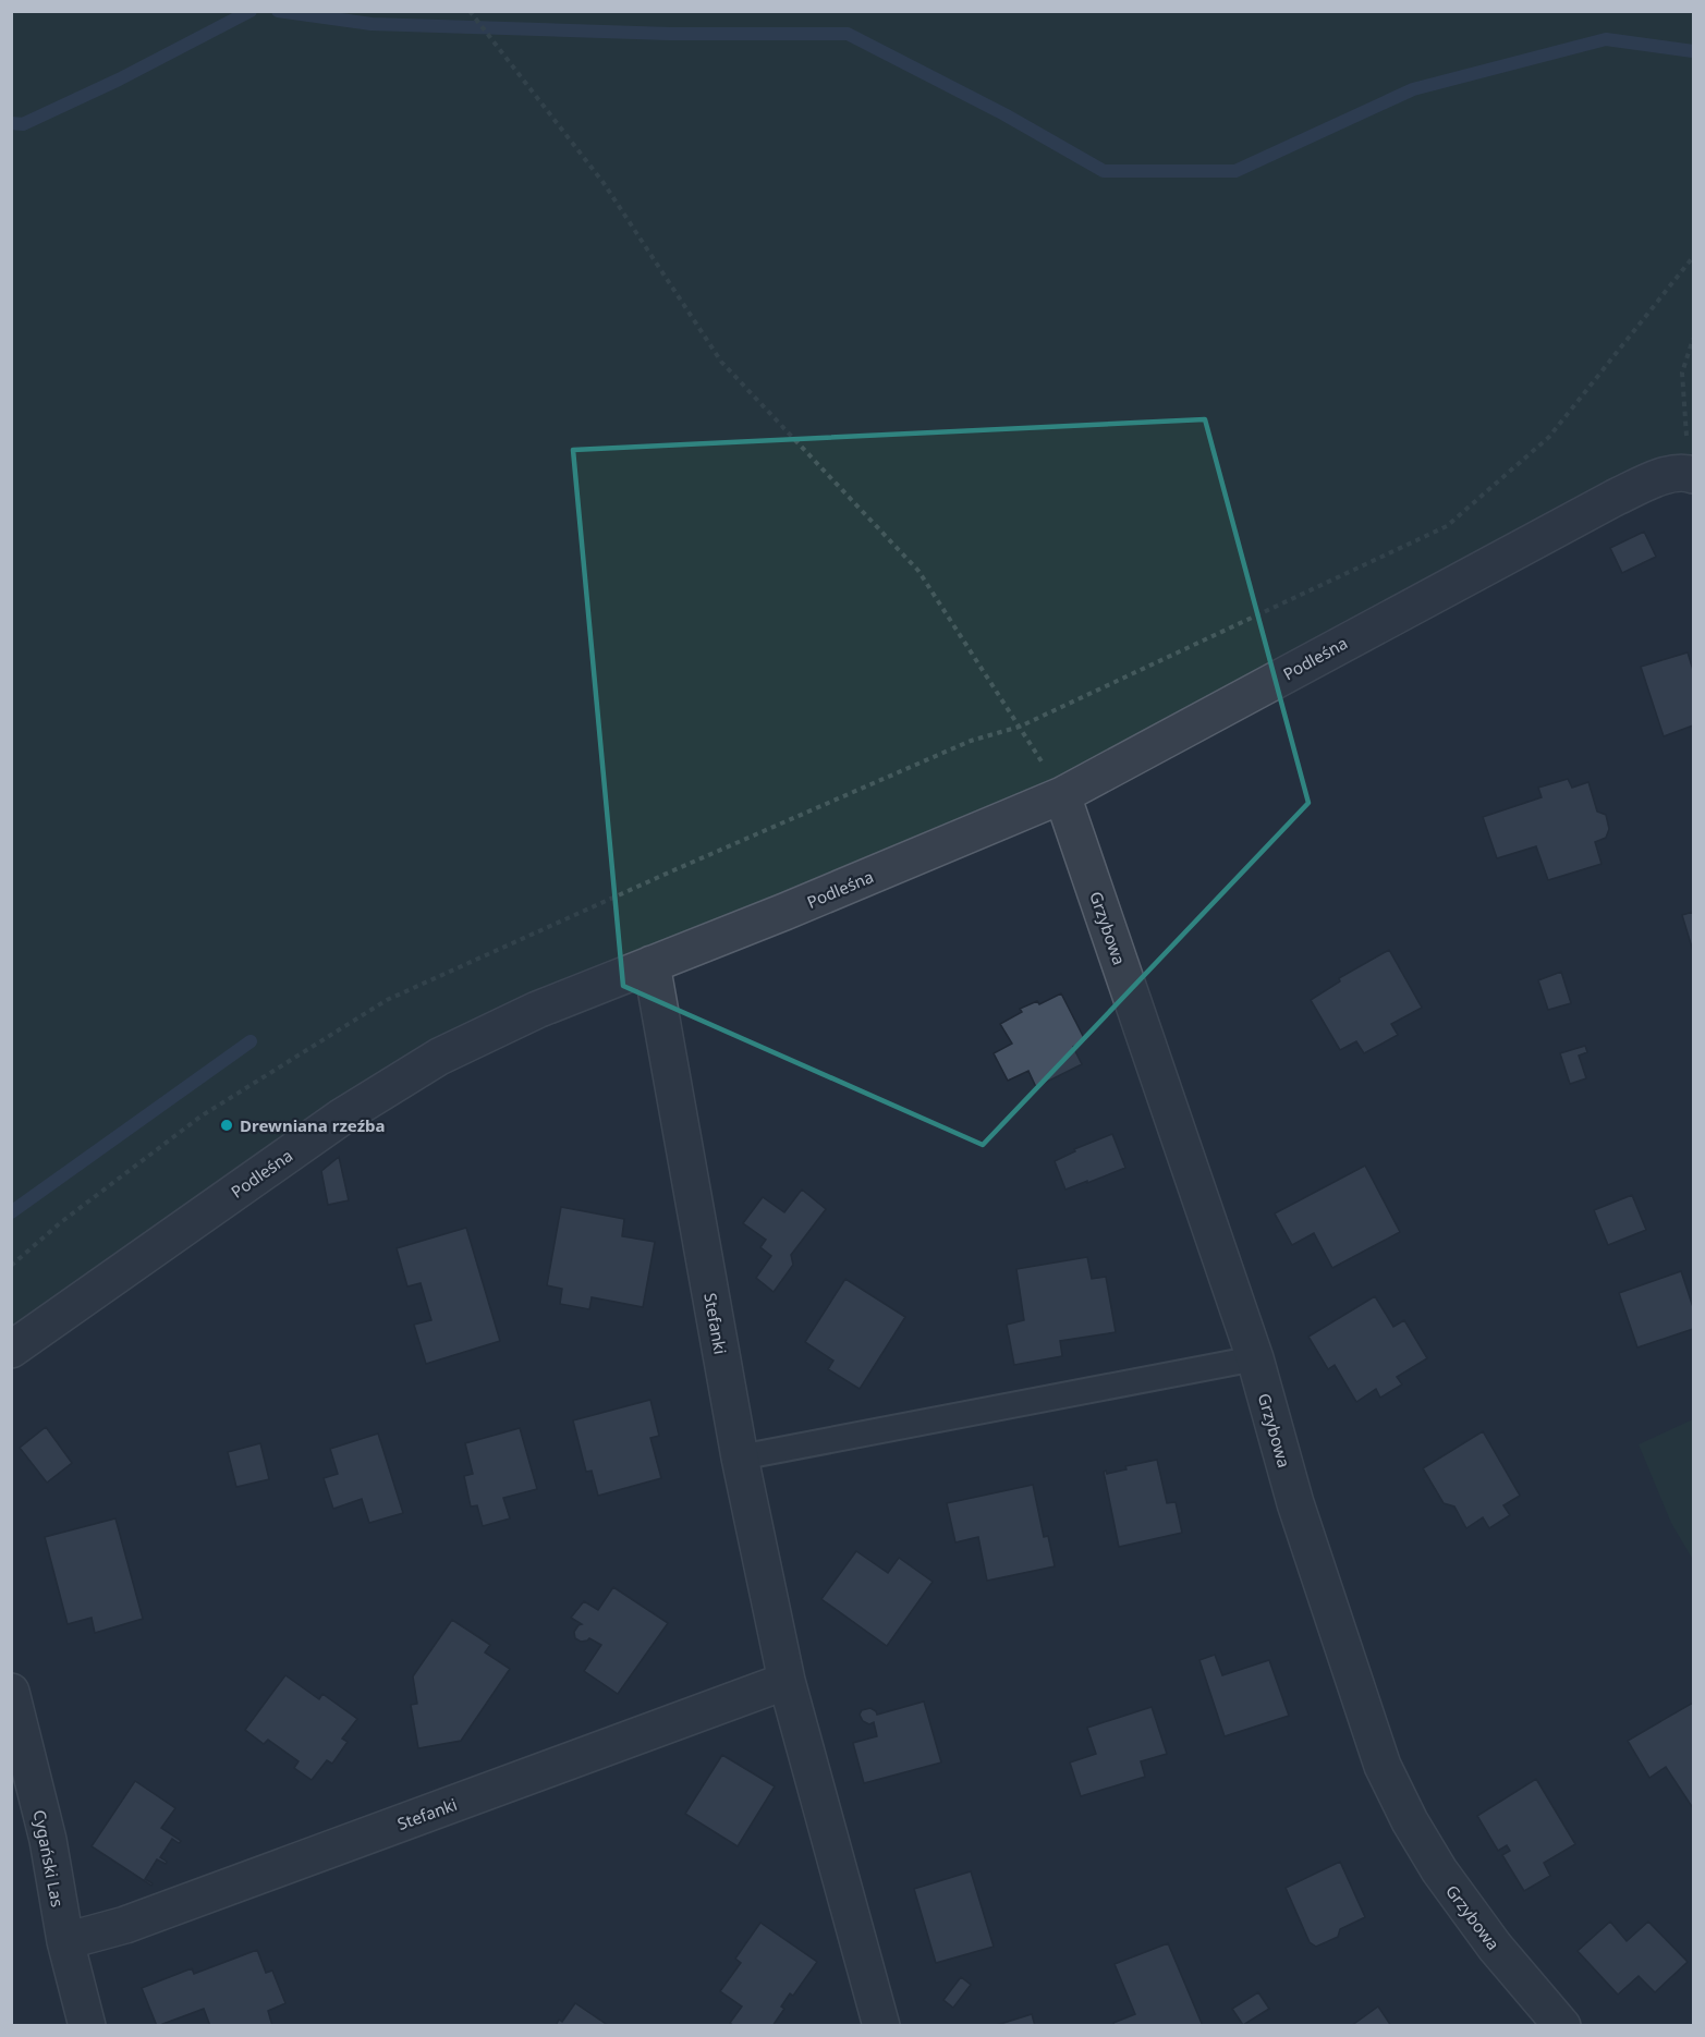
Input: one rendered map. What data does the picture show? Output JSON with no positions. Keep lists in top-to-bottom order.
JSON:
{
  "streets": {
    "street": [
      "Podleśna",
      "Grzybowa",
      "Stefanki",
      "Cygański Las"
    ]
  },
  "crossings": [
    ["Podleśna", "Grzybowa"],
    ["Podleśna", "Stefanki"],
    ["Stefanki", "Cygański Las"]
  ],
  "places": ["Drewniana rzeźba"]
}
